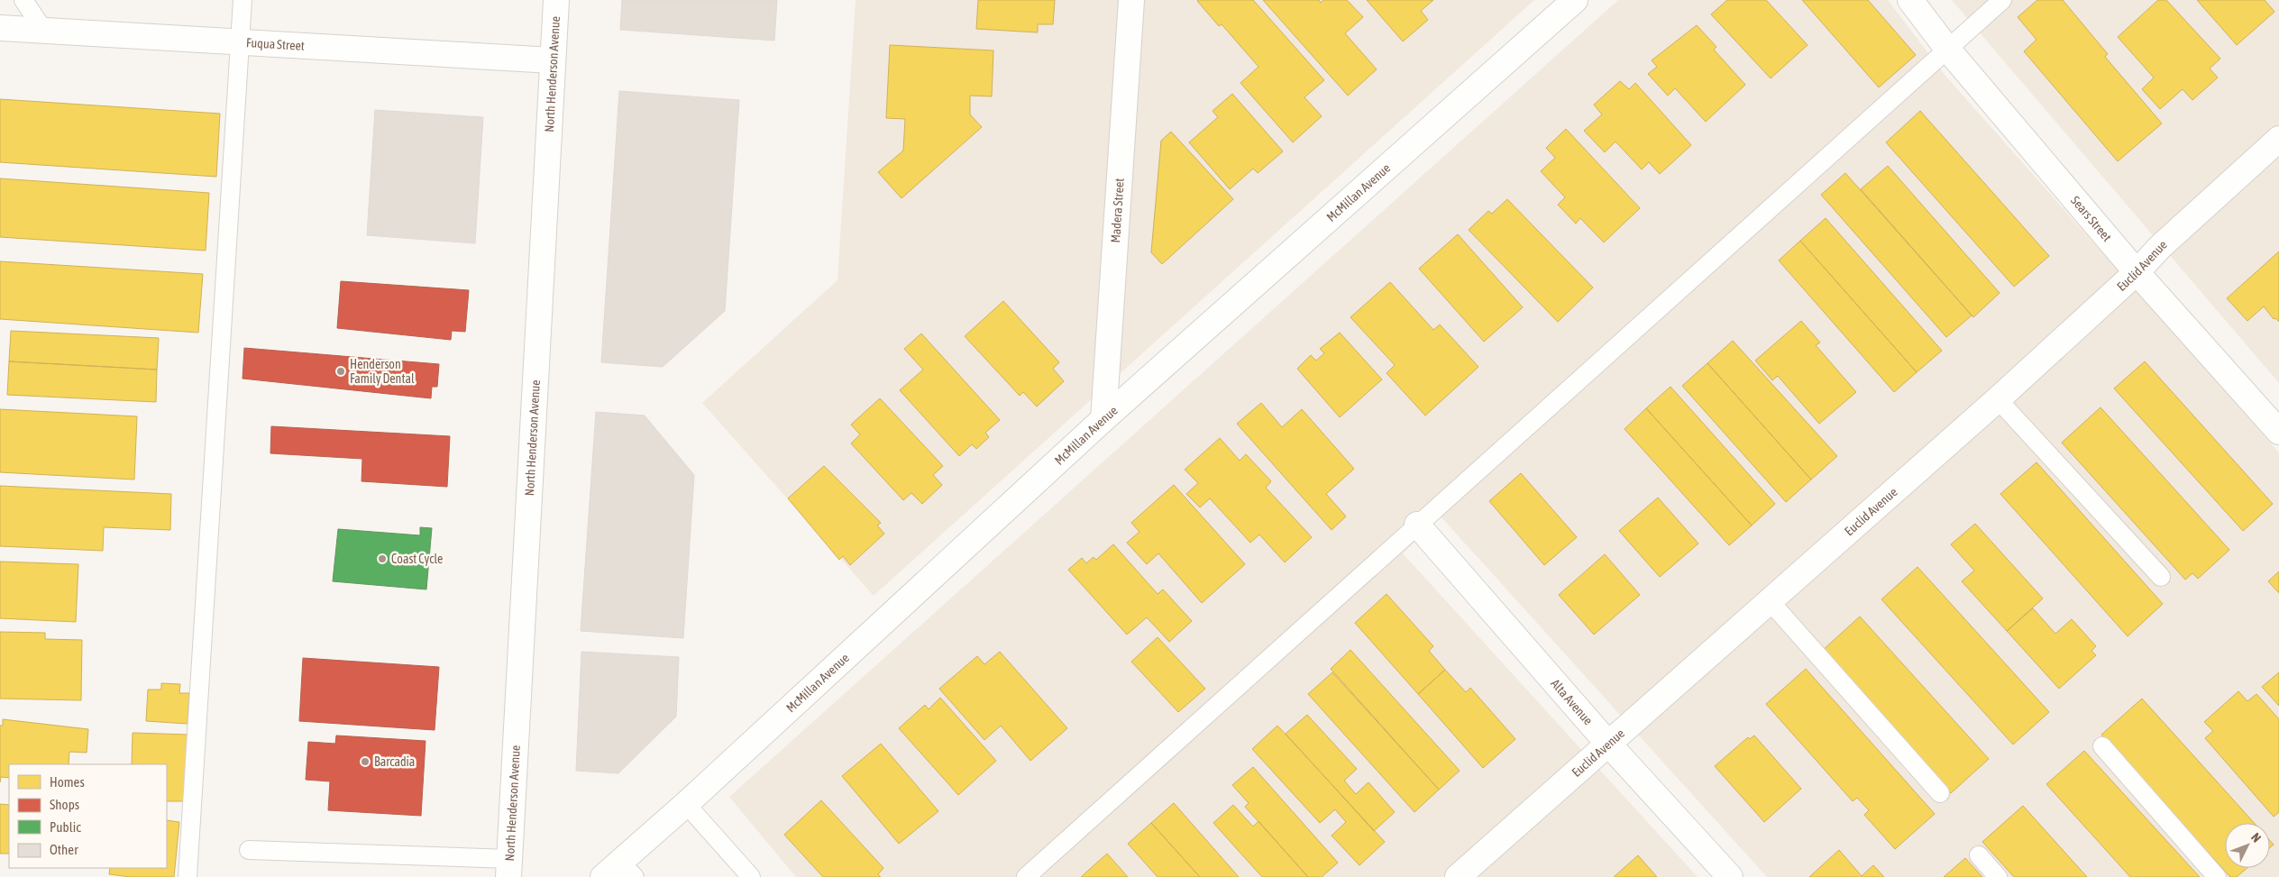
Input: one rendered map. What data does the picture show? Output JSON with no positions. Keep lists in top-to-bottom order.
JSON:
{
  "streets": {
    "street": [
      "Fuqua Street",
      "North Henderson Avenue",
      "McMillan Avenue",
      "Madera Street",
      "Sears Street",
      "Euclid Avenue",
      "Alta Avenue"
    ]
  },
  "crossings": [
    ["Fuqua Street", "North Henderson Avenue"],
    ["McMillan Avenue", "Madera Street"],
    ["Sears Street", "Euclid Avenue"],
    ["Euclid Avenue", "Alta Avenue"]
  ],
  "places": ["Henderson Family Dental", "Coast Cycle", "Barcadia"],
  "legend": [
    "Homes",
    "Shops",
    "Public",
    "Other"
  ],
  "north": "top right"
}
